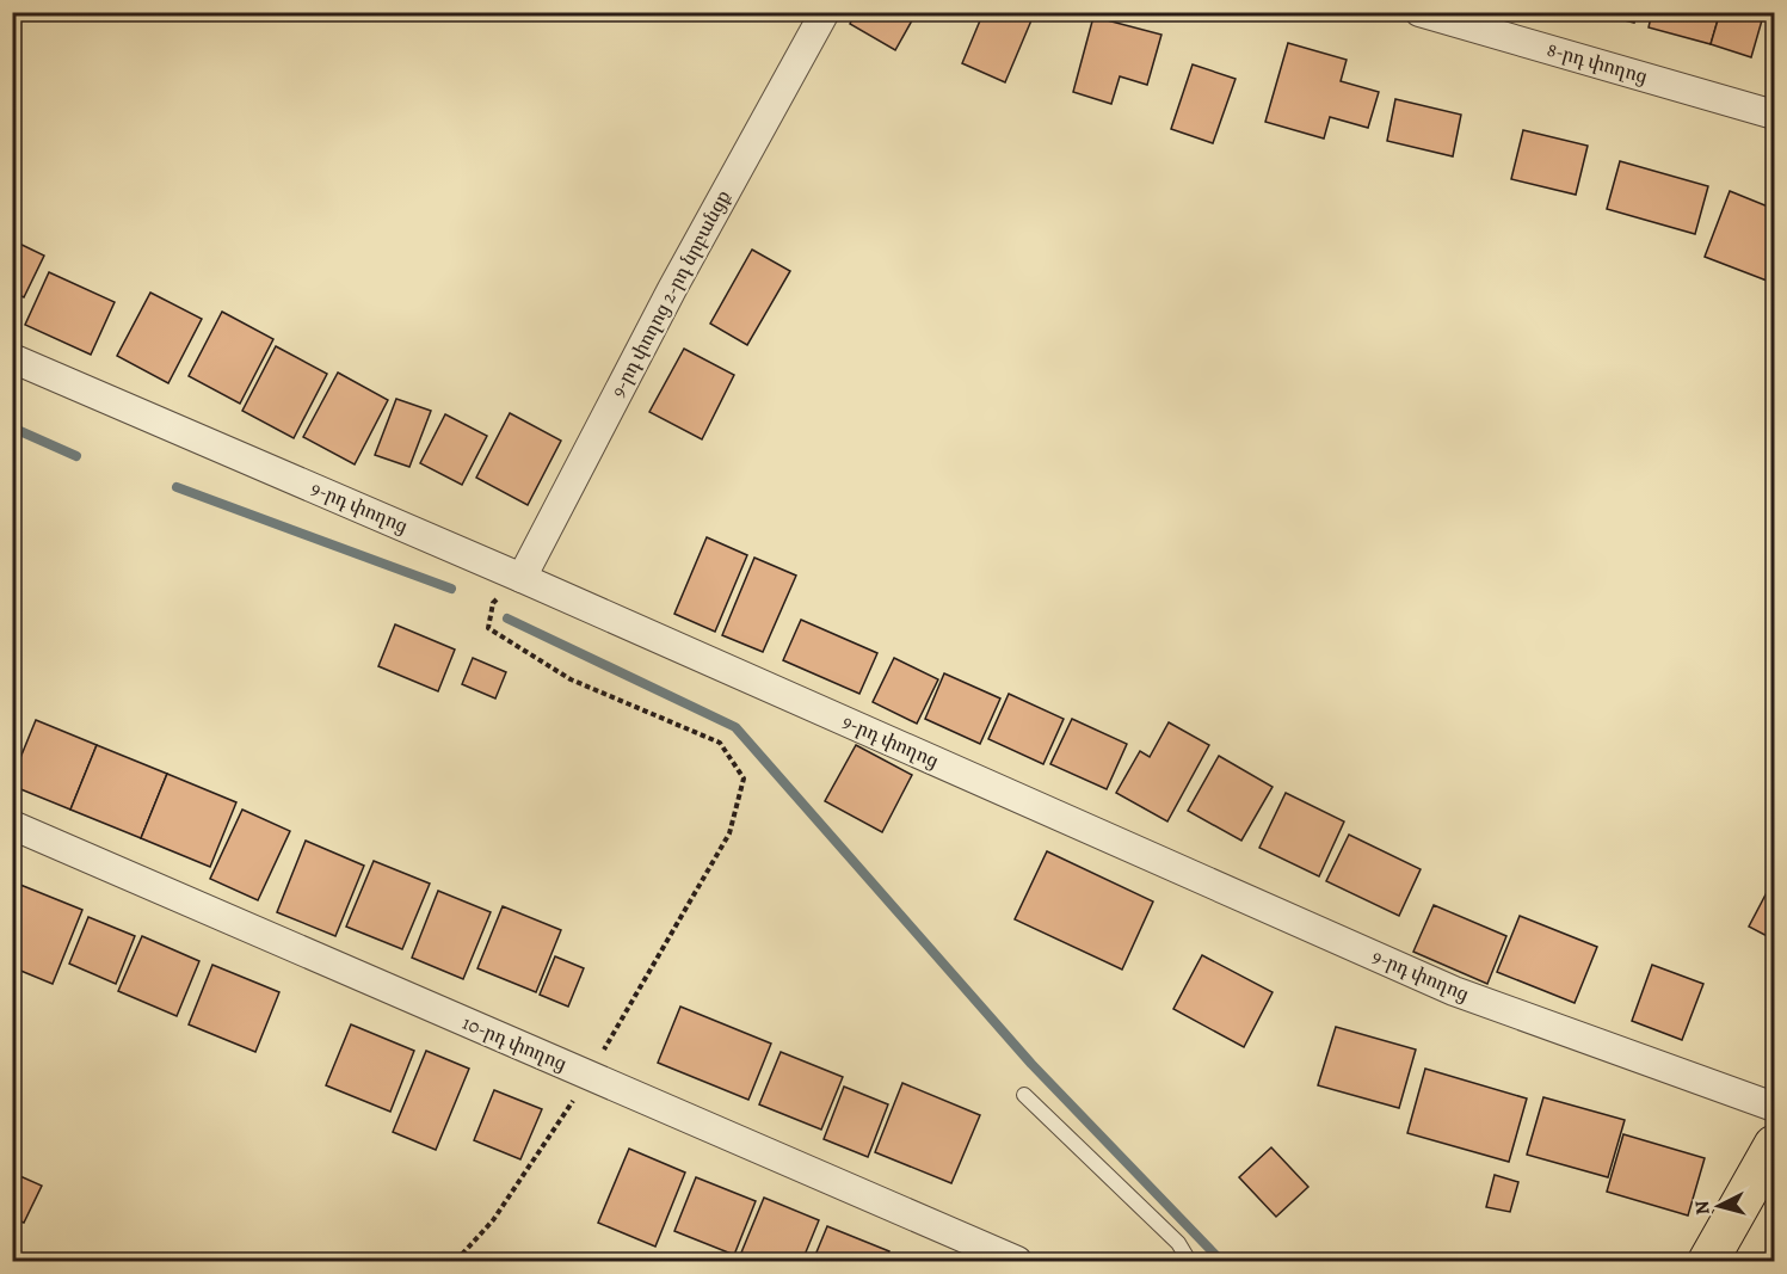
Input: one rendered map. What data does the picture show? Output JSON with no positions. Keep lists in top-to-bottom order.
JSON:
{
  "streets": {
    "street": [
      "8-րդ փողոց",
      "9-րդ փողոց 2-րդ նրբանցք",
      "9-րդ փողոց",
      "10-րդ փողոց"
    ]
  },
  "crossings": [
    ["9-րդ փողոց 2-րդ նրբանցք", "9-րդ փողոց"]
  ],
  "north": "left"
}
